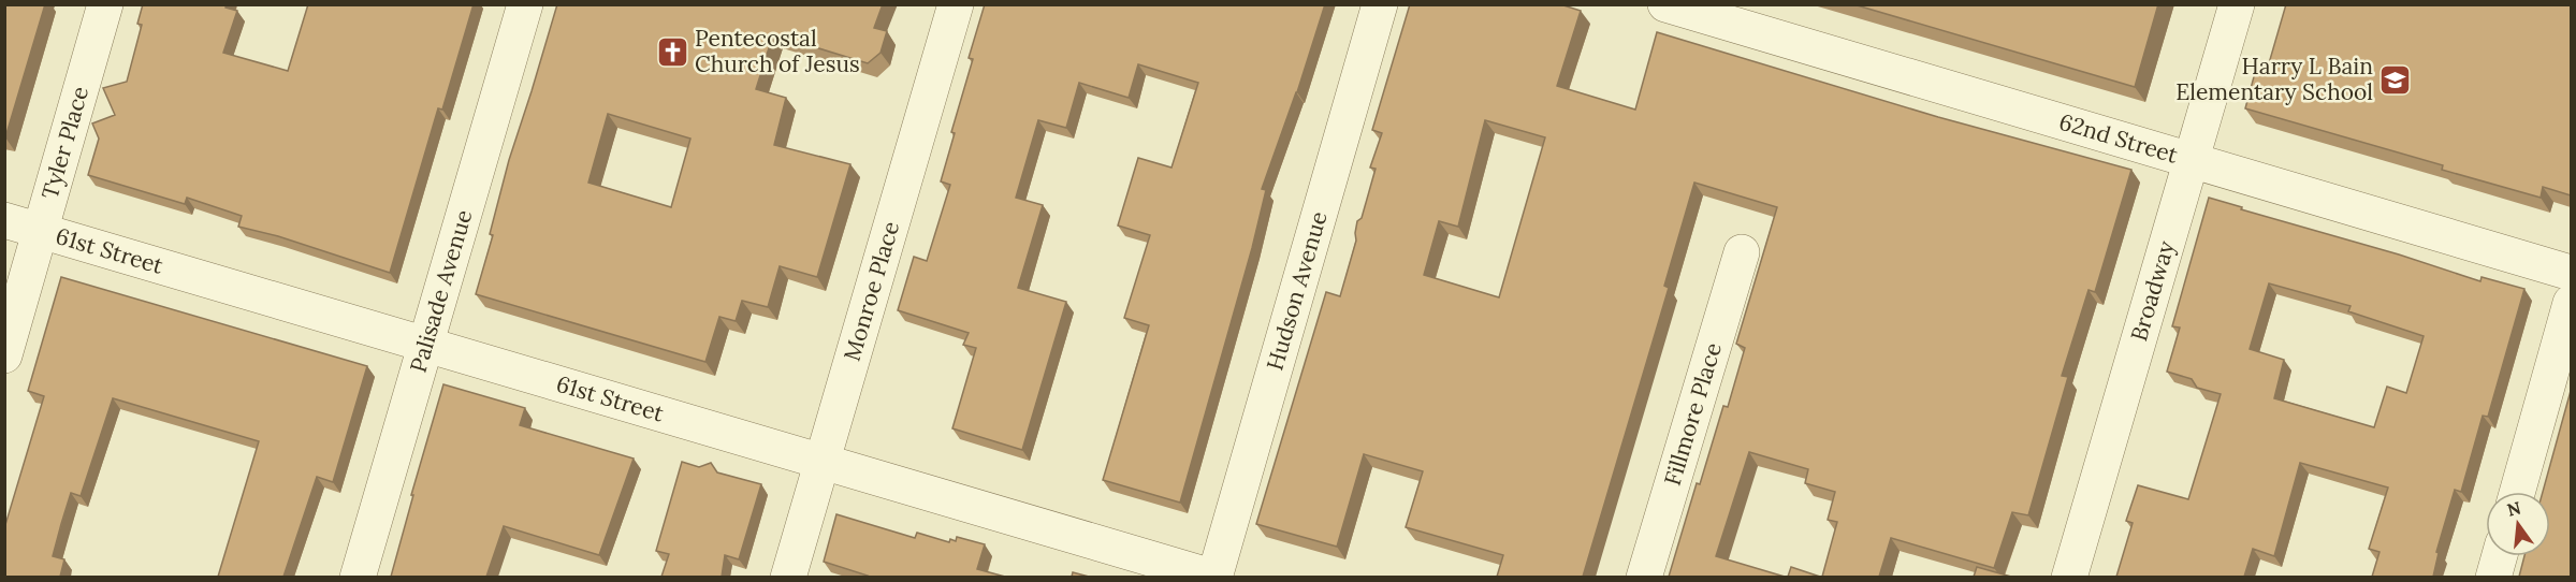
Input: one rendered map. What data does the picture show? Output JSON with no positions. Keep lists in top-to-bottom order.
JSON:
{
  "streets": {
    "street": [
      "62nd Street",
      "Tyler Place",
      "61st Street",
      "Palisade Avenue",
      "Monroe Place",
      "Hudson Avenue",
      "Broadway",
      "Fillmore Place"
    ]
  },
  "crossings": [
    ["62nd Street", "Broadway"],
    ["Tyler Place", "61st Street"],
    ["61st Street", "Palisade Avenue"],
    ["61st Street", "Monroe Place"],
    ["61st Street", "Hudson Avenue"]
  ],
  "places": {
    "church": ["Pentecostal Church of Jesus"],
    "school or university": ["Harry L Bain Elementary School"]
  },
  "north": "top"
}
